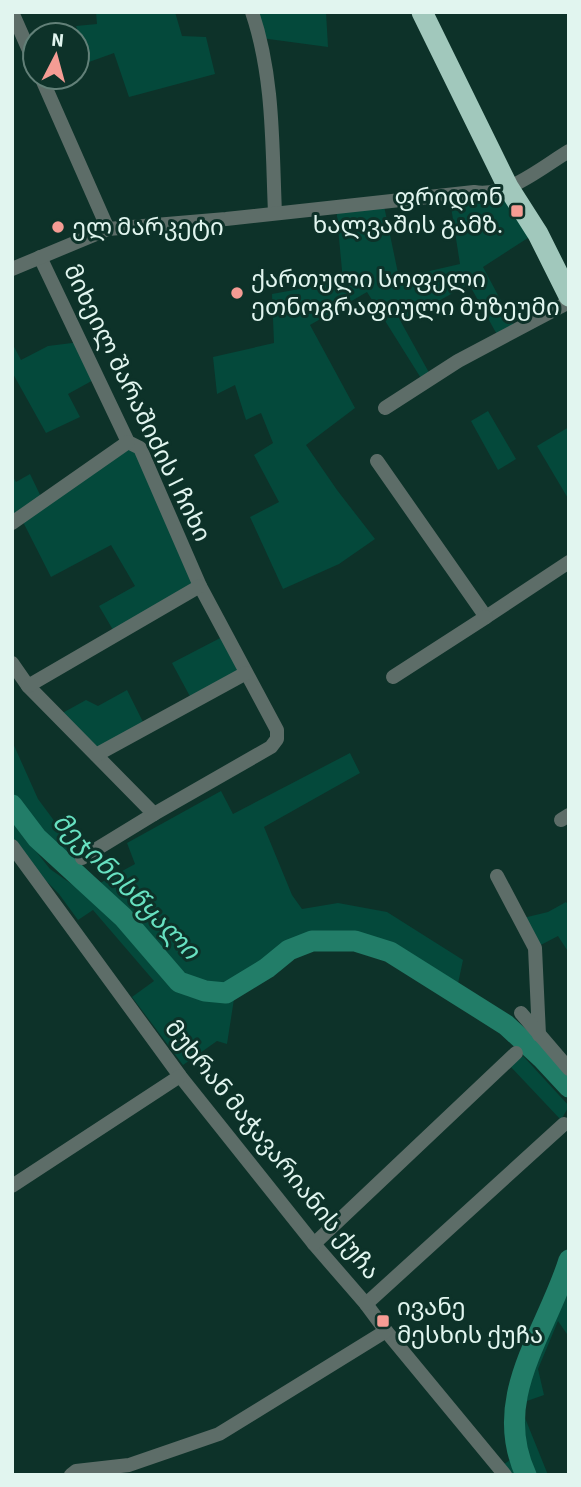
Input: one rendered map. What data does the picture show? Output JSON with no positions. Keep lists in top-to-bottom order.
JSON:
{
  "streets": {
    "street": ["მიხეილ შარაშიძის I ჩიხი", "მუხრან მაჭავარიანის ქუჩა"]
  },
  "water": ["მეჯინისწყალი"],
  "places": {
    "transit": ["ფრიდონ ხალვაშის გამზ.", "ივანე მესხის ქუჩა"],
    "other": ["ელ მარკეტი", "ქართული სოფელი ეთნოგრაფიული მუზეუმი"]
  },
  "north": "top"
}
